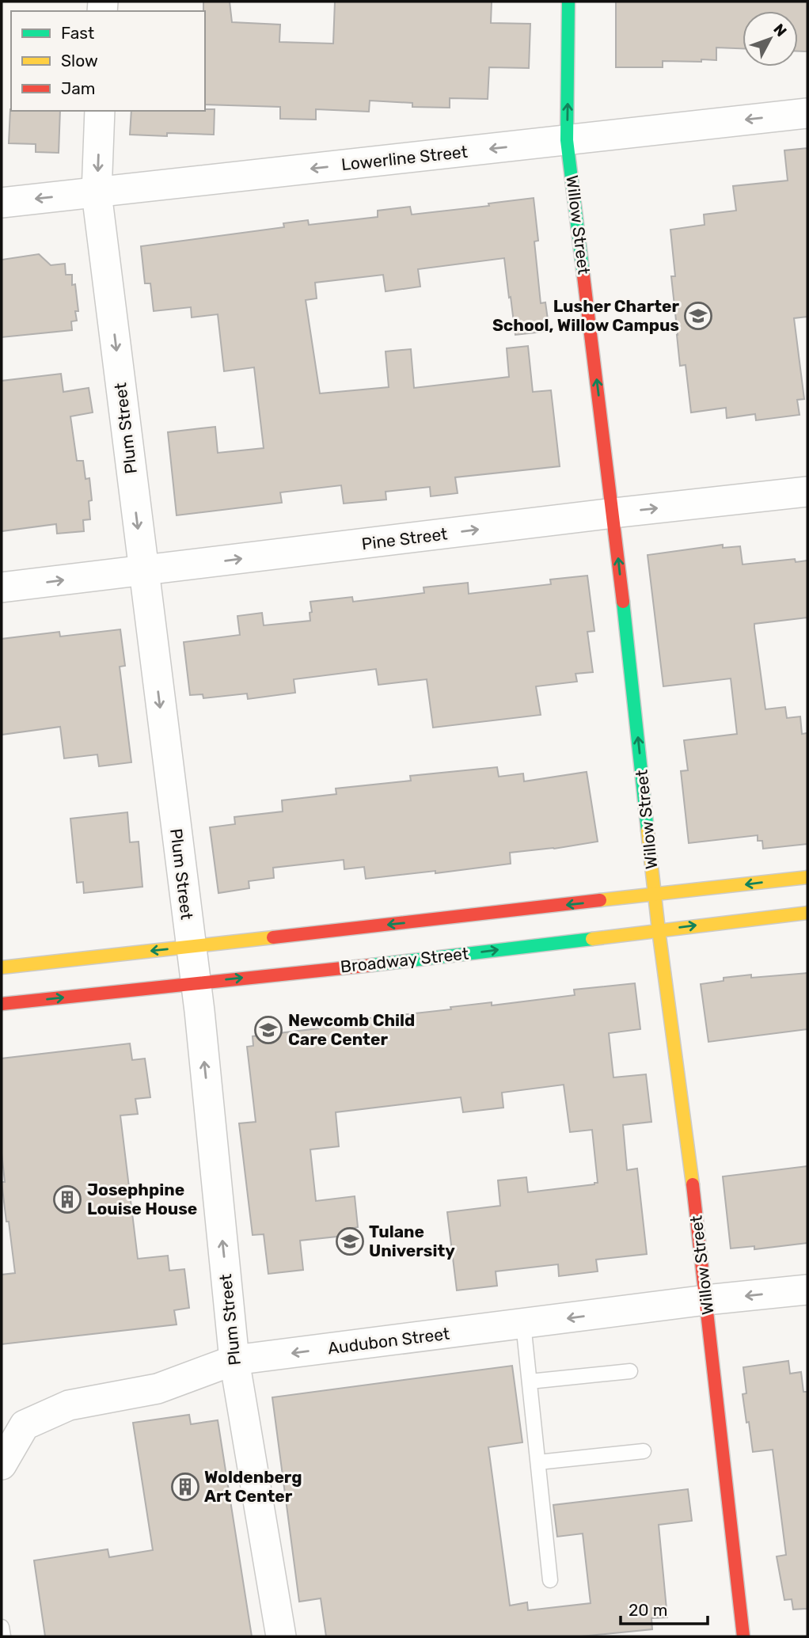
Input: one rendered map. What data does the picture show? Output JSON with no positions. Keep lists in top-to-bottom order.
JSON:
{
  "streets": {
    "street": [
      "Lowerline Street",
      "Willow Street",
      "Plum Street",
      "Pine Street",
      "Broadway Street",
      "Audubon Street"
    ]
  },
  "crossings": [
    ["Lowerline Street", "Willow Street"],
    ["Lowerline Street", "Plum Street"],
    ["Willow Street", "Pine Street"],
    ["Willow Street", "Broadway Street"],
    ["Willow Street", "Audubon Street"],
    ["Plum Street", "Pine Street"],
    ["Plum Street", "Broadway Street"],
    ["Plum Street", "Audubon Street"]
  ],
  "one_way": [
    "Lowerline Street",
    "Willow Street",
    "Pine Street",
    "Audubon Street"
  ],
  "places": {
    "school or university": ["Lusher Charter School, Willow Campus", "Newcomb Child Care Center", "Tulane University"],
    "building": ["Josephpine Louise House", "Woldenberg Art Center"]
  },
  "legend": ["Fast", "Slow", "Jam"],
  "scale_bar": "20 m",
  "north": "top right"
}
